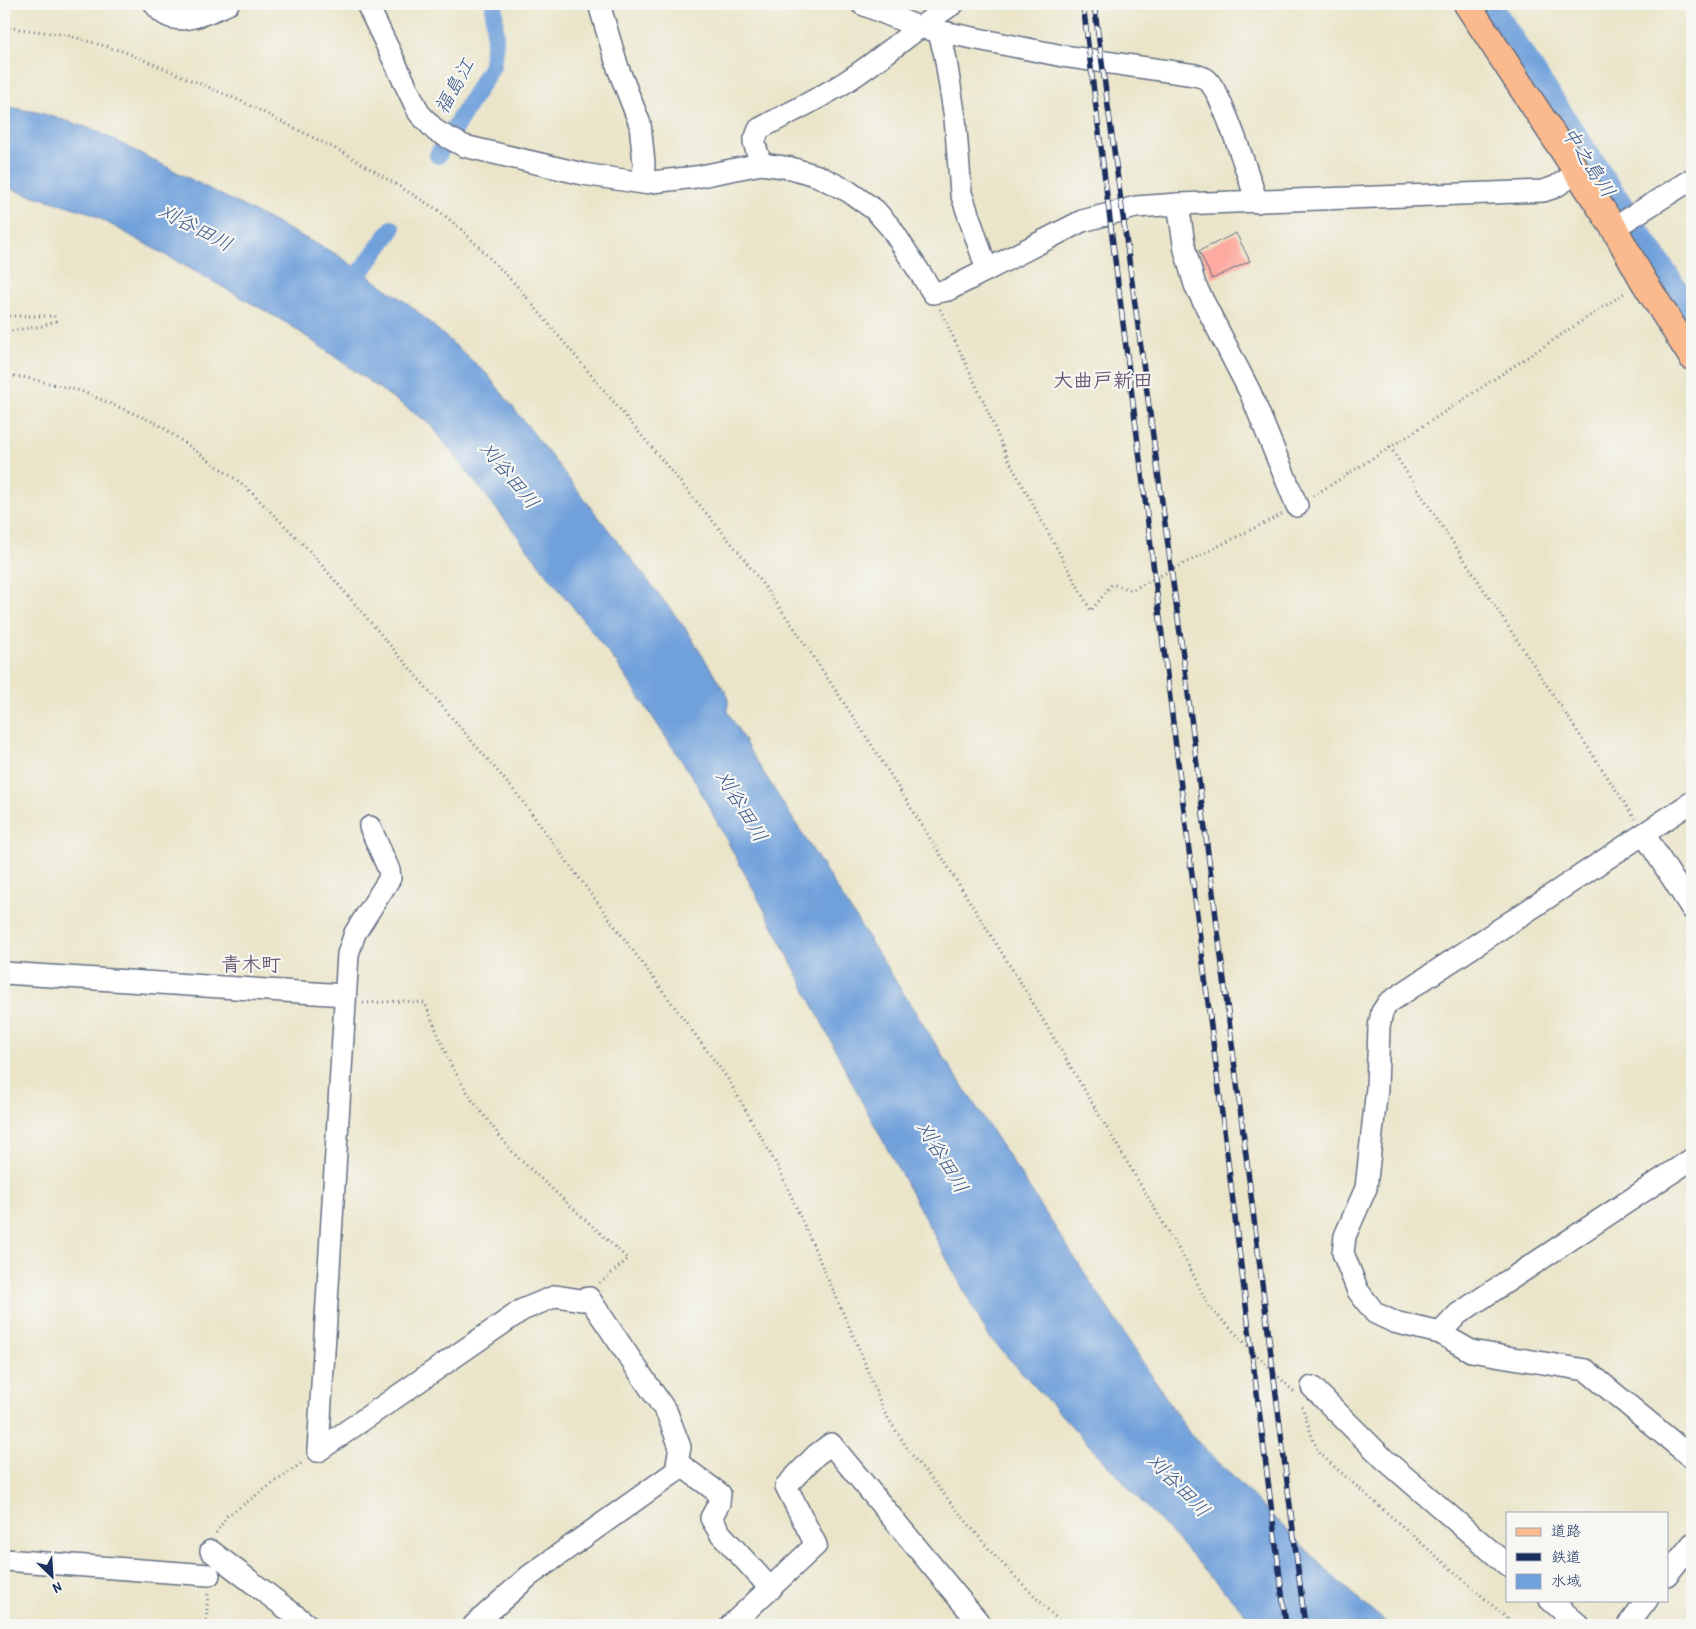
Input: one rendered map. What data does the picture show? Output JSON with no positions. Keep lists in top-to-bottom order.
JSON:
{
  "districts": ["大曲戸新田", "青木町"],
  "water": ["福島江", "中之島川", "刈谷田川"],
  "legend": ["道路", "鉄道", "水域"],
  "north": "bottom right"
}
